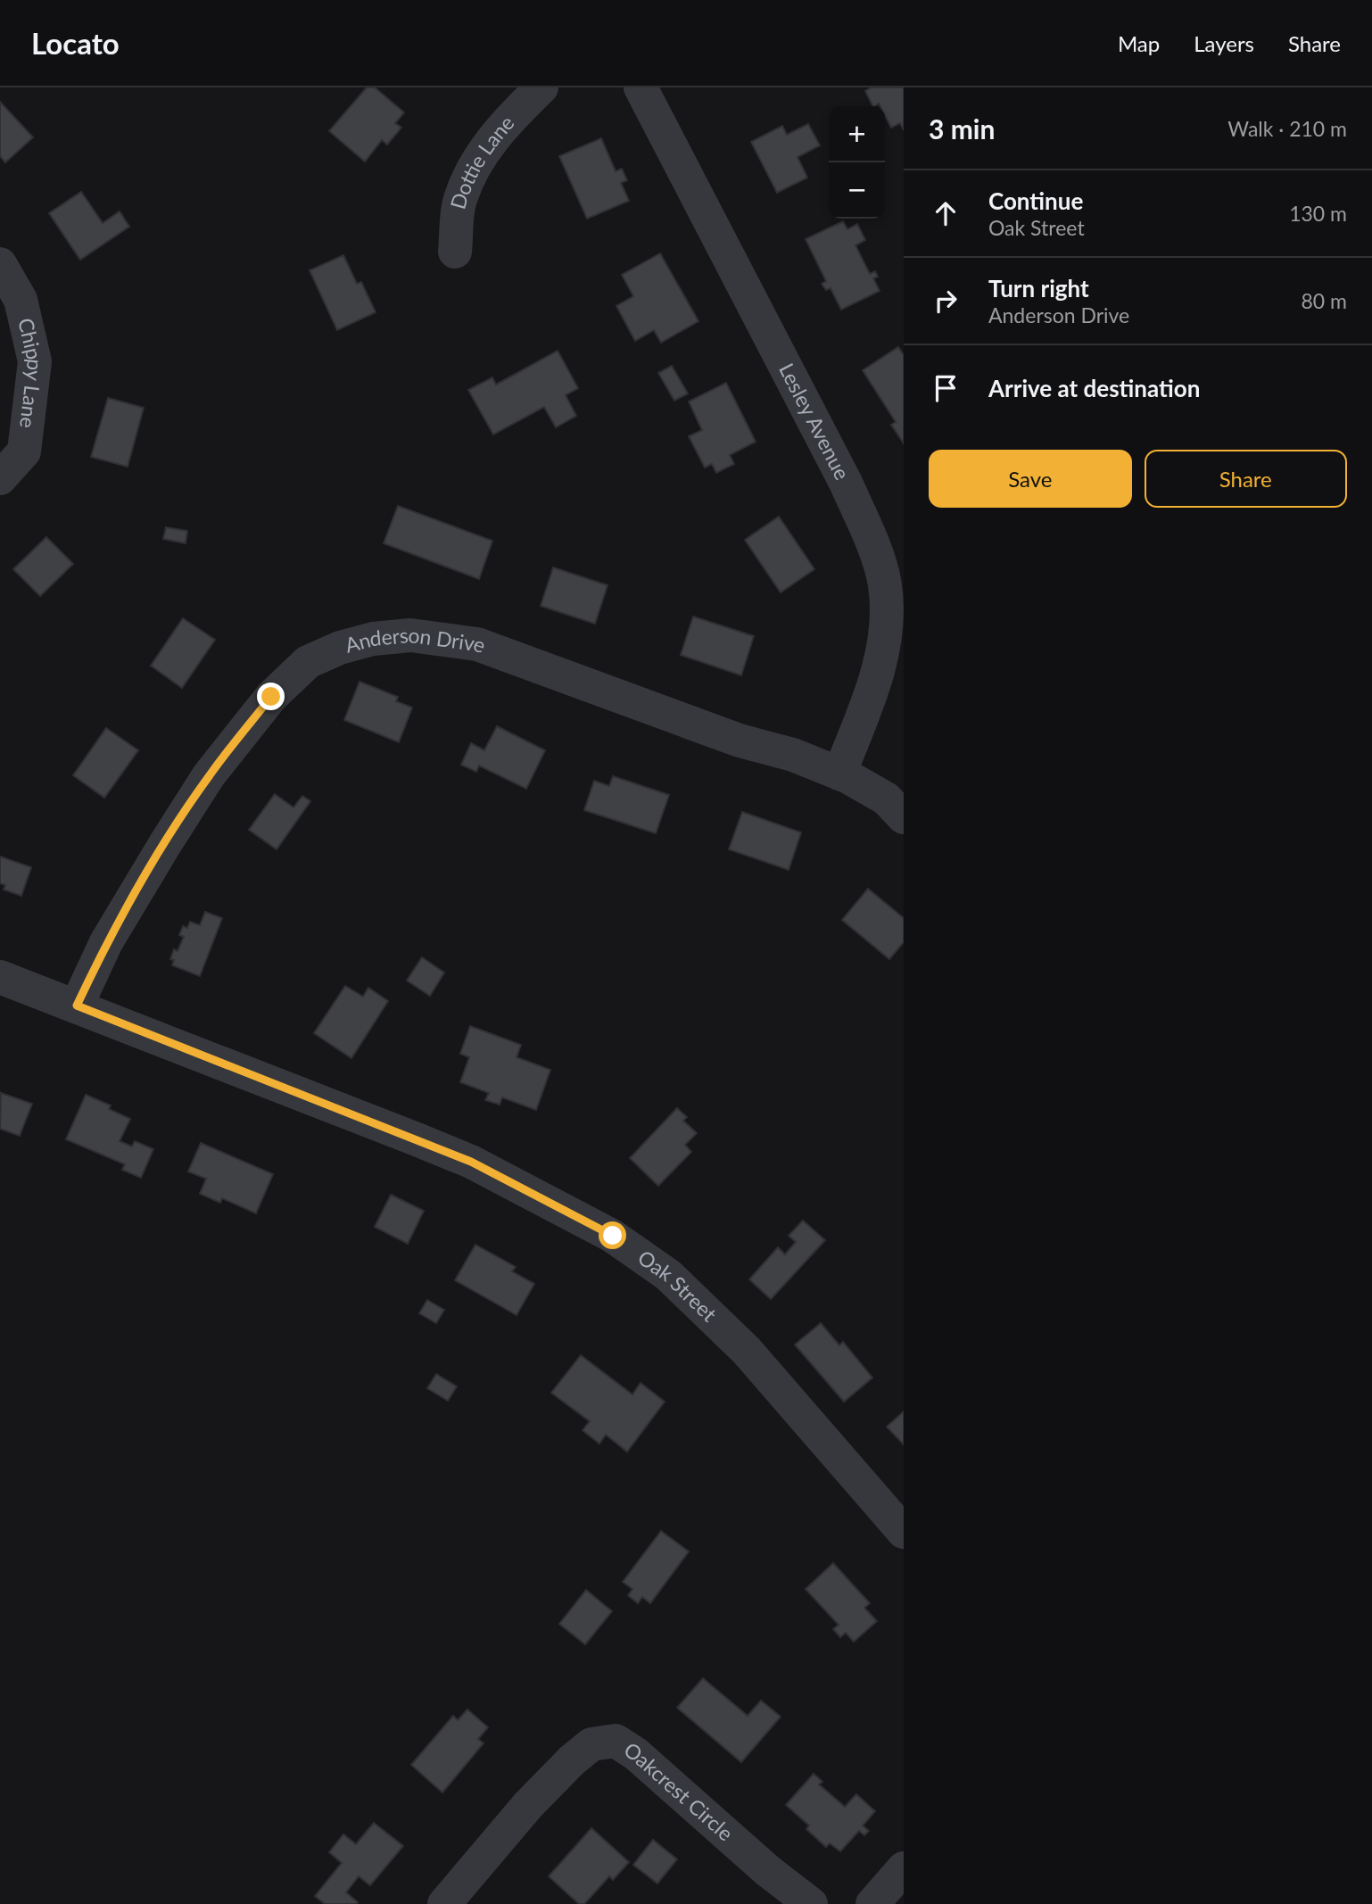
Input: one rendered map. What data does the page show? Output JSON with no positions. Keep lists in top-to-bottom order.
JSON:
{
  "streets": {
    "street": [
      "Dottie Lane",
      "Chippy Lane",
      "Lesley Avenue",
      "Anderson Drive",
      "Oak Street",
      "Oakcrest Circle"
    ]
  },
  "crossings": [
    ["Lesley Avenue", "Anderson Drive"],
    ["Anderson Drive", "Oak Street"]
  ],
  "page": {
    "header": "Locato",
    "nav": ["Map", "Layers", "Share"],
    "heading": ["3 min", "Walk · 210 m"],
    "map_buttons": ["+", "−"],
    "list": [
      ["Continue", "Oak Street", "130 m"],
      ["Turn right", "Anderson Drive", "80 m"],
      "Arrive at destination"
    ],
    "buttons": ["Save", "Share"]
  }
}
